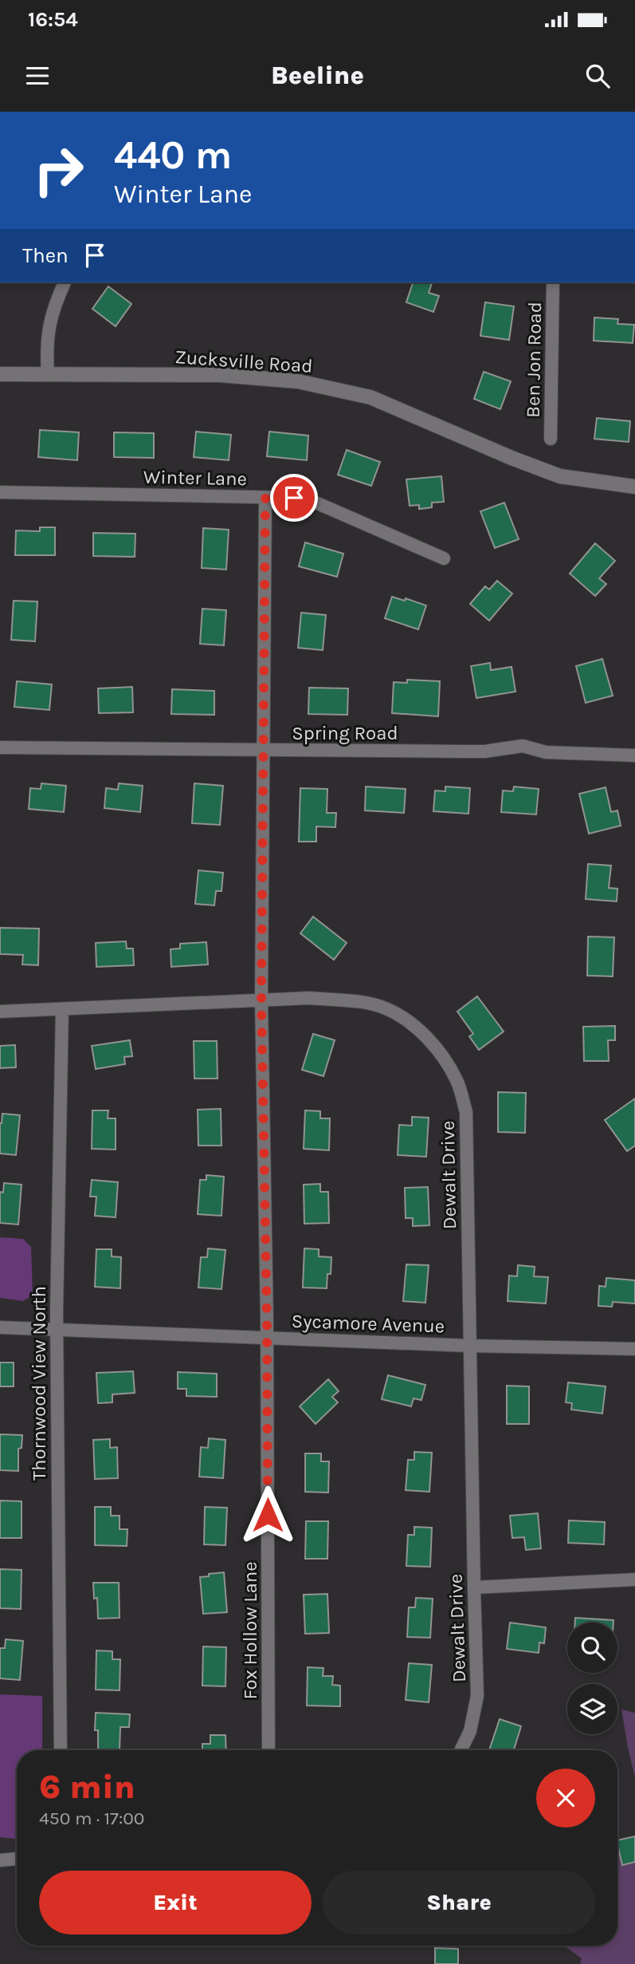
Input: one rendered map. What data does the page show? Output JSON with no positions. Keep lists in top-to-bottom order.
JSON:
{
  "streets": {
    "street": [
      "Ben Jon Road",
      "Zucksville Road",
      "Winter Lane",
      "Spring Road",
      "Dewalt Drive",
      "Sycamore Avenue",
      "Thornwood View North",
      "Fox Hollow Lane"
    ]
  },
  "crossings": [
    ["Winter Lane", "Fox Hollow Lane"],
    ["Spring Road", "Fox Hollow Lane"],
    ["Dewalt Drive", "Sycamore Avenue"],
    ["Dewalt Drive", "Thornwood View North"],
    ["Dewalt Drive", "Fox Hollow Lane"],
    ["Sycamore Avenue", "Thornwood View North"],
    ["Sycamore Avenue", "Fox Hollow Lane"]
  ],
  "page": {
    "status": "16:54",
    "header": "Beeline",
    "turn": ["440 m", "Winter Lane"],
    "then": "Then",
    "heading": ["6 min", "450 m · 17:00"],
    "buttons": ["Exit", "Share"]
  }
}
